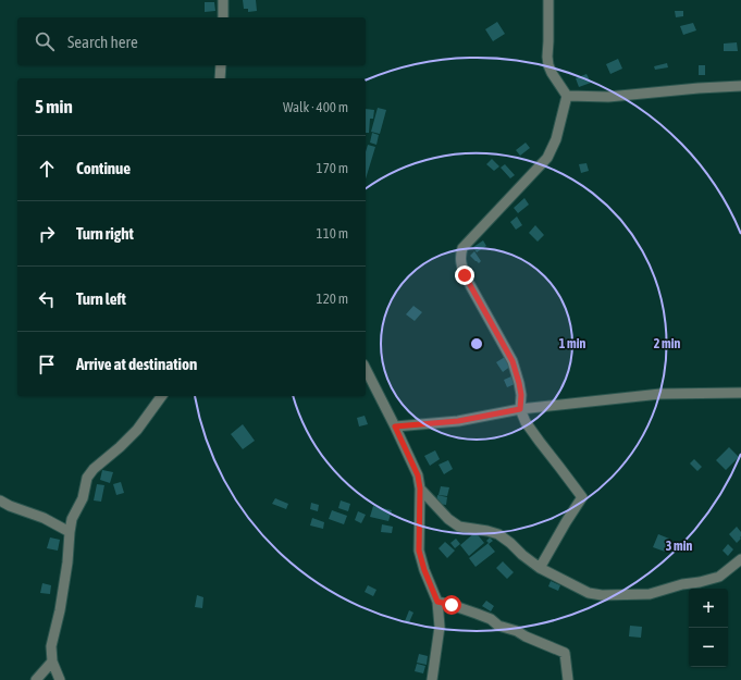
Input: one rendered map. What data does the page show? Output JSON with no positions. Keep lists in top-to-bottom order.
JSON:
{
  "page": {
    "search": "Search here",
    "heading": ["5 min", "Walk · 400 m"],
    "list": [
      ["Continue", "170 m"],
      ["Turn right", "110 m"],
      ["Turn left", "120 m"],
      "Arrive at destination"
    ],
    "map_buttons": ["+", "−"]
  },
  "rings": ["1 min", "2 min", "3 min"]
}
